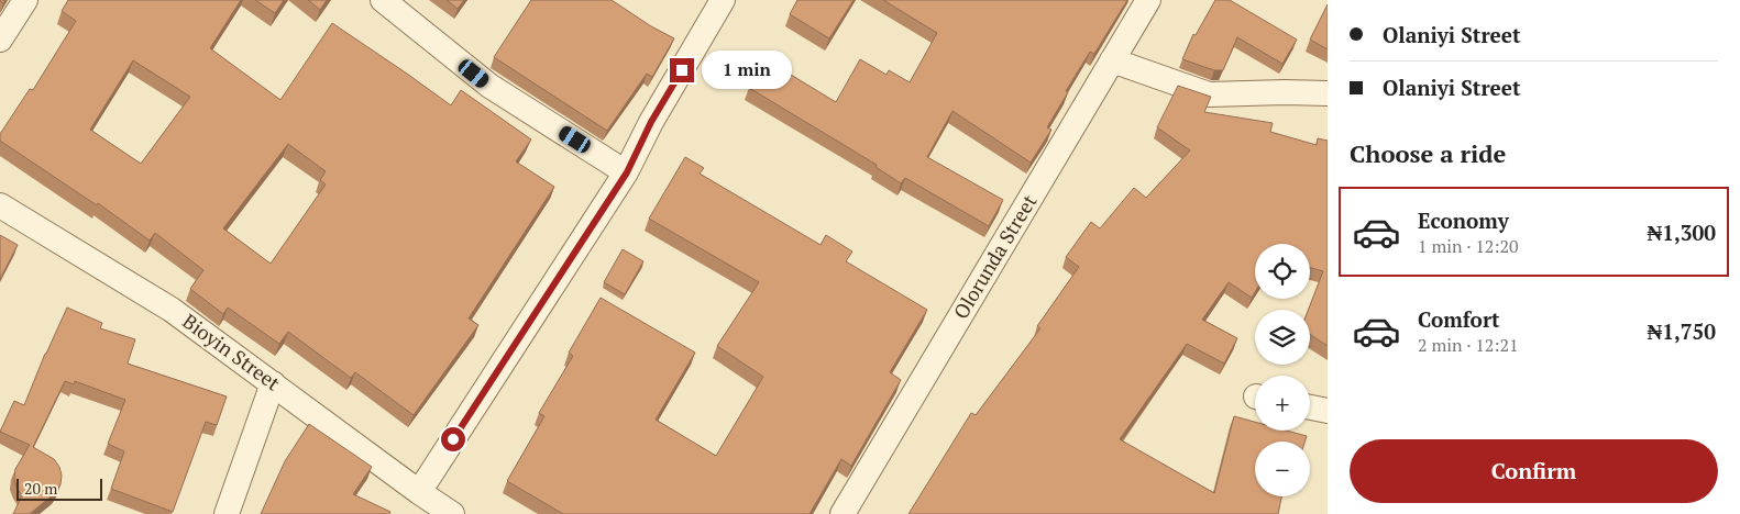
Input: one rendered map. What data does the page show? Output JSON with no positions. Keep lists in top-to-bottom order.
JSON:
{
  "streets": {
    "street": ["Olorunda Street", "Bioyin Street"]
  },
  "scale_bar": "20 m",
  "page": {
    "banner": ["Olaniyi Street", "Olaniyi Street"],
    "bubble": "1 min",
    "heading": "Choose a ride",
    "list": [
      {
        "name": "Economy",
        "note": "1 min · 12:20",
        "value": "₦1,300"
      },
      {
        "name": "Comfort",
        "note": "2 min · 12:21",
        "value": "₦1,750"
      }
    ],
    "map_buttons": ["+", "−"],
    "buttons": "Confirm",
    "scale": "20 m"
  }
}
